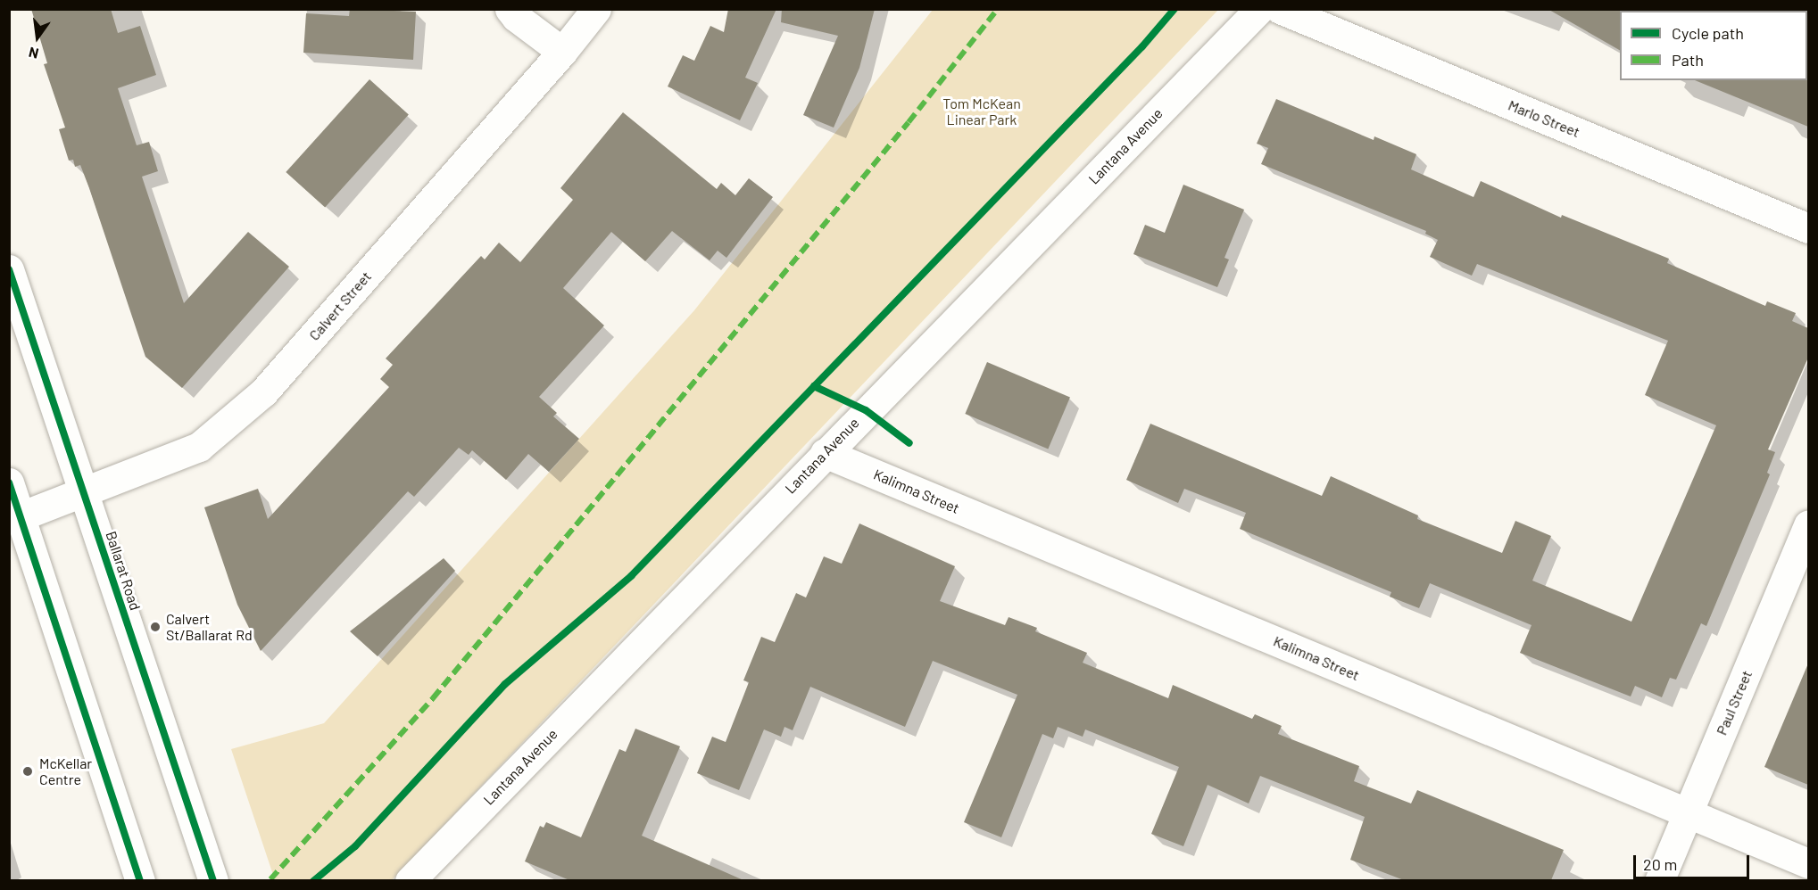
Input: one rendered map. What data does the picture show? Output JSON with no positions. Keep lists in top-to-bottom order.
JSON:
{
  "streets": {
    "main road": [
      "Marlo Street",
      "Lantana Avenue",
      "Calvert Street",
      "Kalimna Street",
      "Ballarat Road",
      "Paul Street"
    ]
  },
  "crossings": [
    ["Lantana Avenue", "Kalimna Street"],
    ["Calvert Street", "Ballarat Road"],
    ["Kalimna Street", "Paul Street"]
  ],
  "parks": ["Tom McKean Linear Park"],
  "places": ["Calvert St/Ballarat Rd", "McKellar Centre"],
  "legend": ["Cycle path", "Path"],
  "scale_bar": "20 m",
  "north": "bottom"
}
